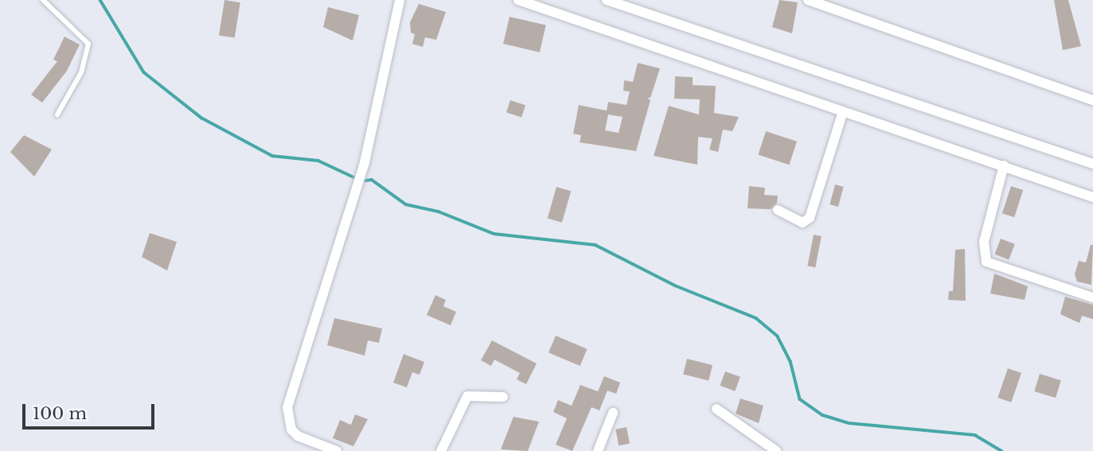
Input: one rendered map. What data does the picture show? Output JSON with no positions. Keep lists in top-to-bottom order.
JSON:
{
  "scale_bar": "100 m"
}
